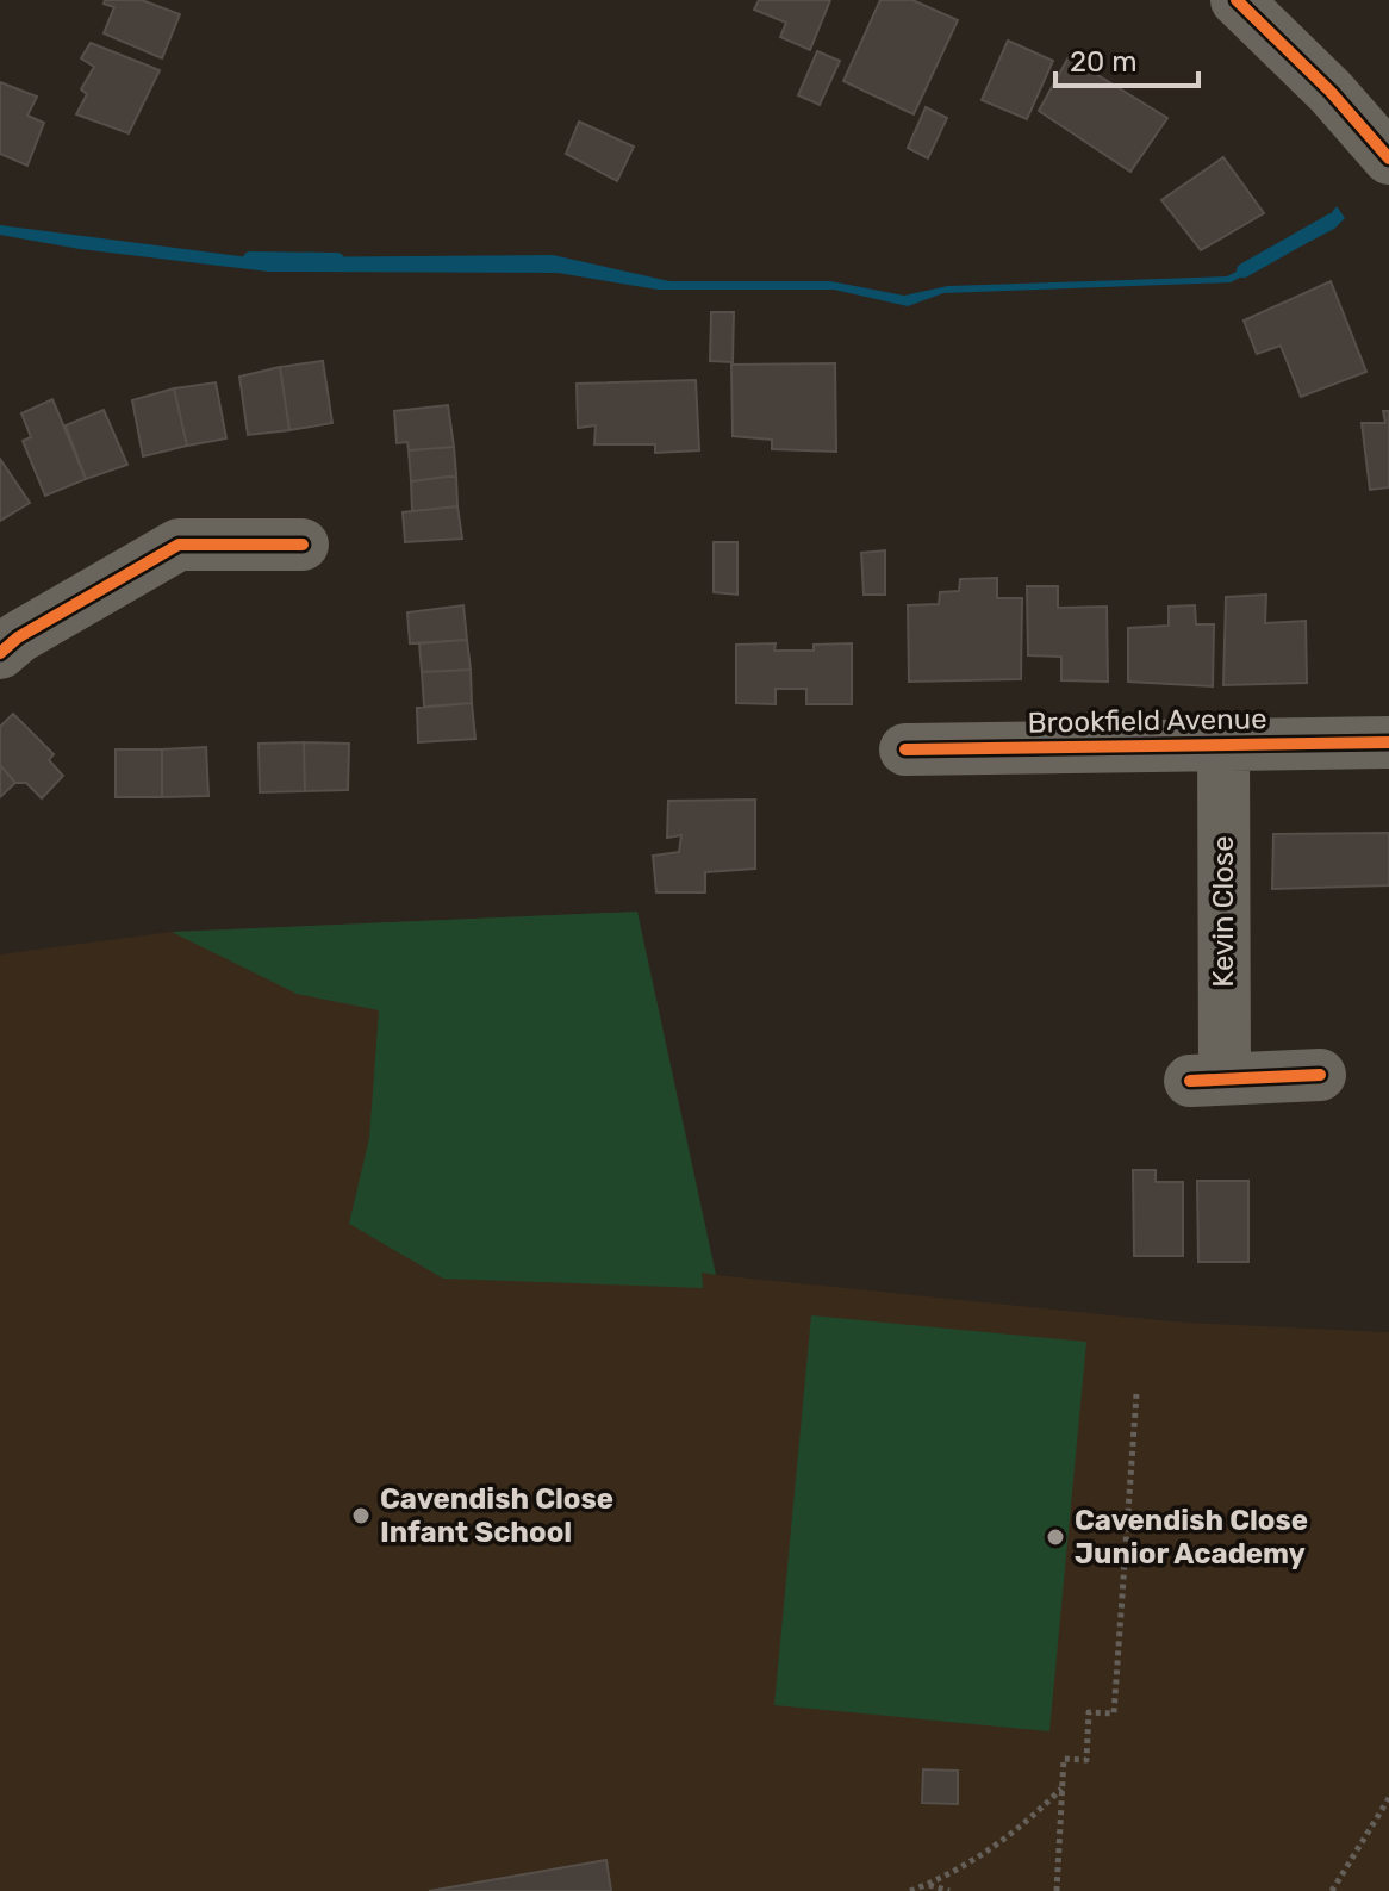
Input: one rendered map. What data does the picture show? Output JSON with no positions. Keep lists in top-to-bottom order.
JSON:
{
  "streets": {
    "street": ["Brookfield Avenue", "Kevin Close"]
  },
  "crossings": [
    ["Brookfield Avenue", "Kevin Close"]
  ],
  "places": ["Cavendish Close Infant School", "Cavendish Close Junior Academy"],
  "scale_bar": "20 m"
}
